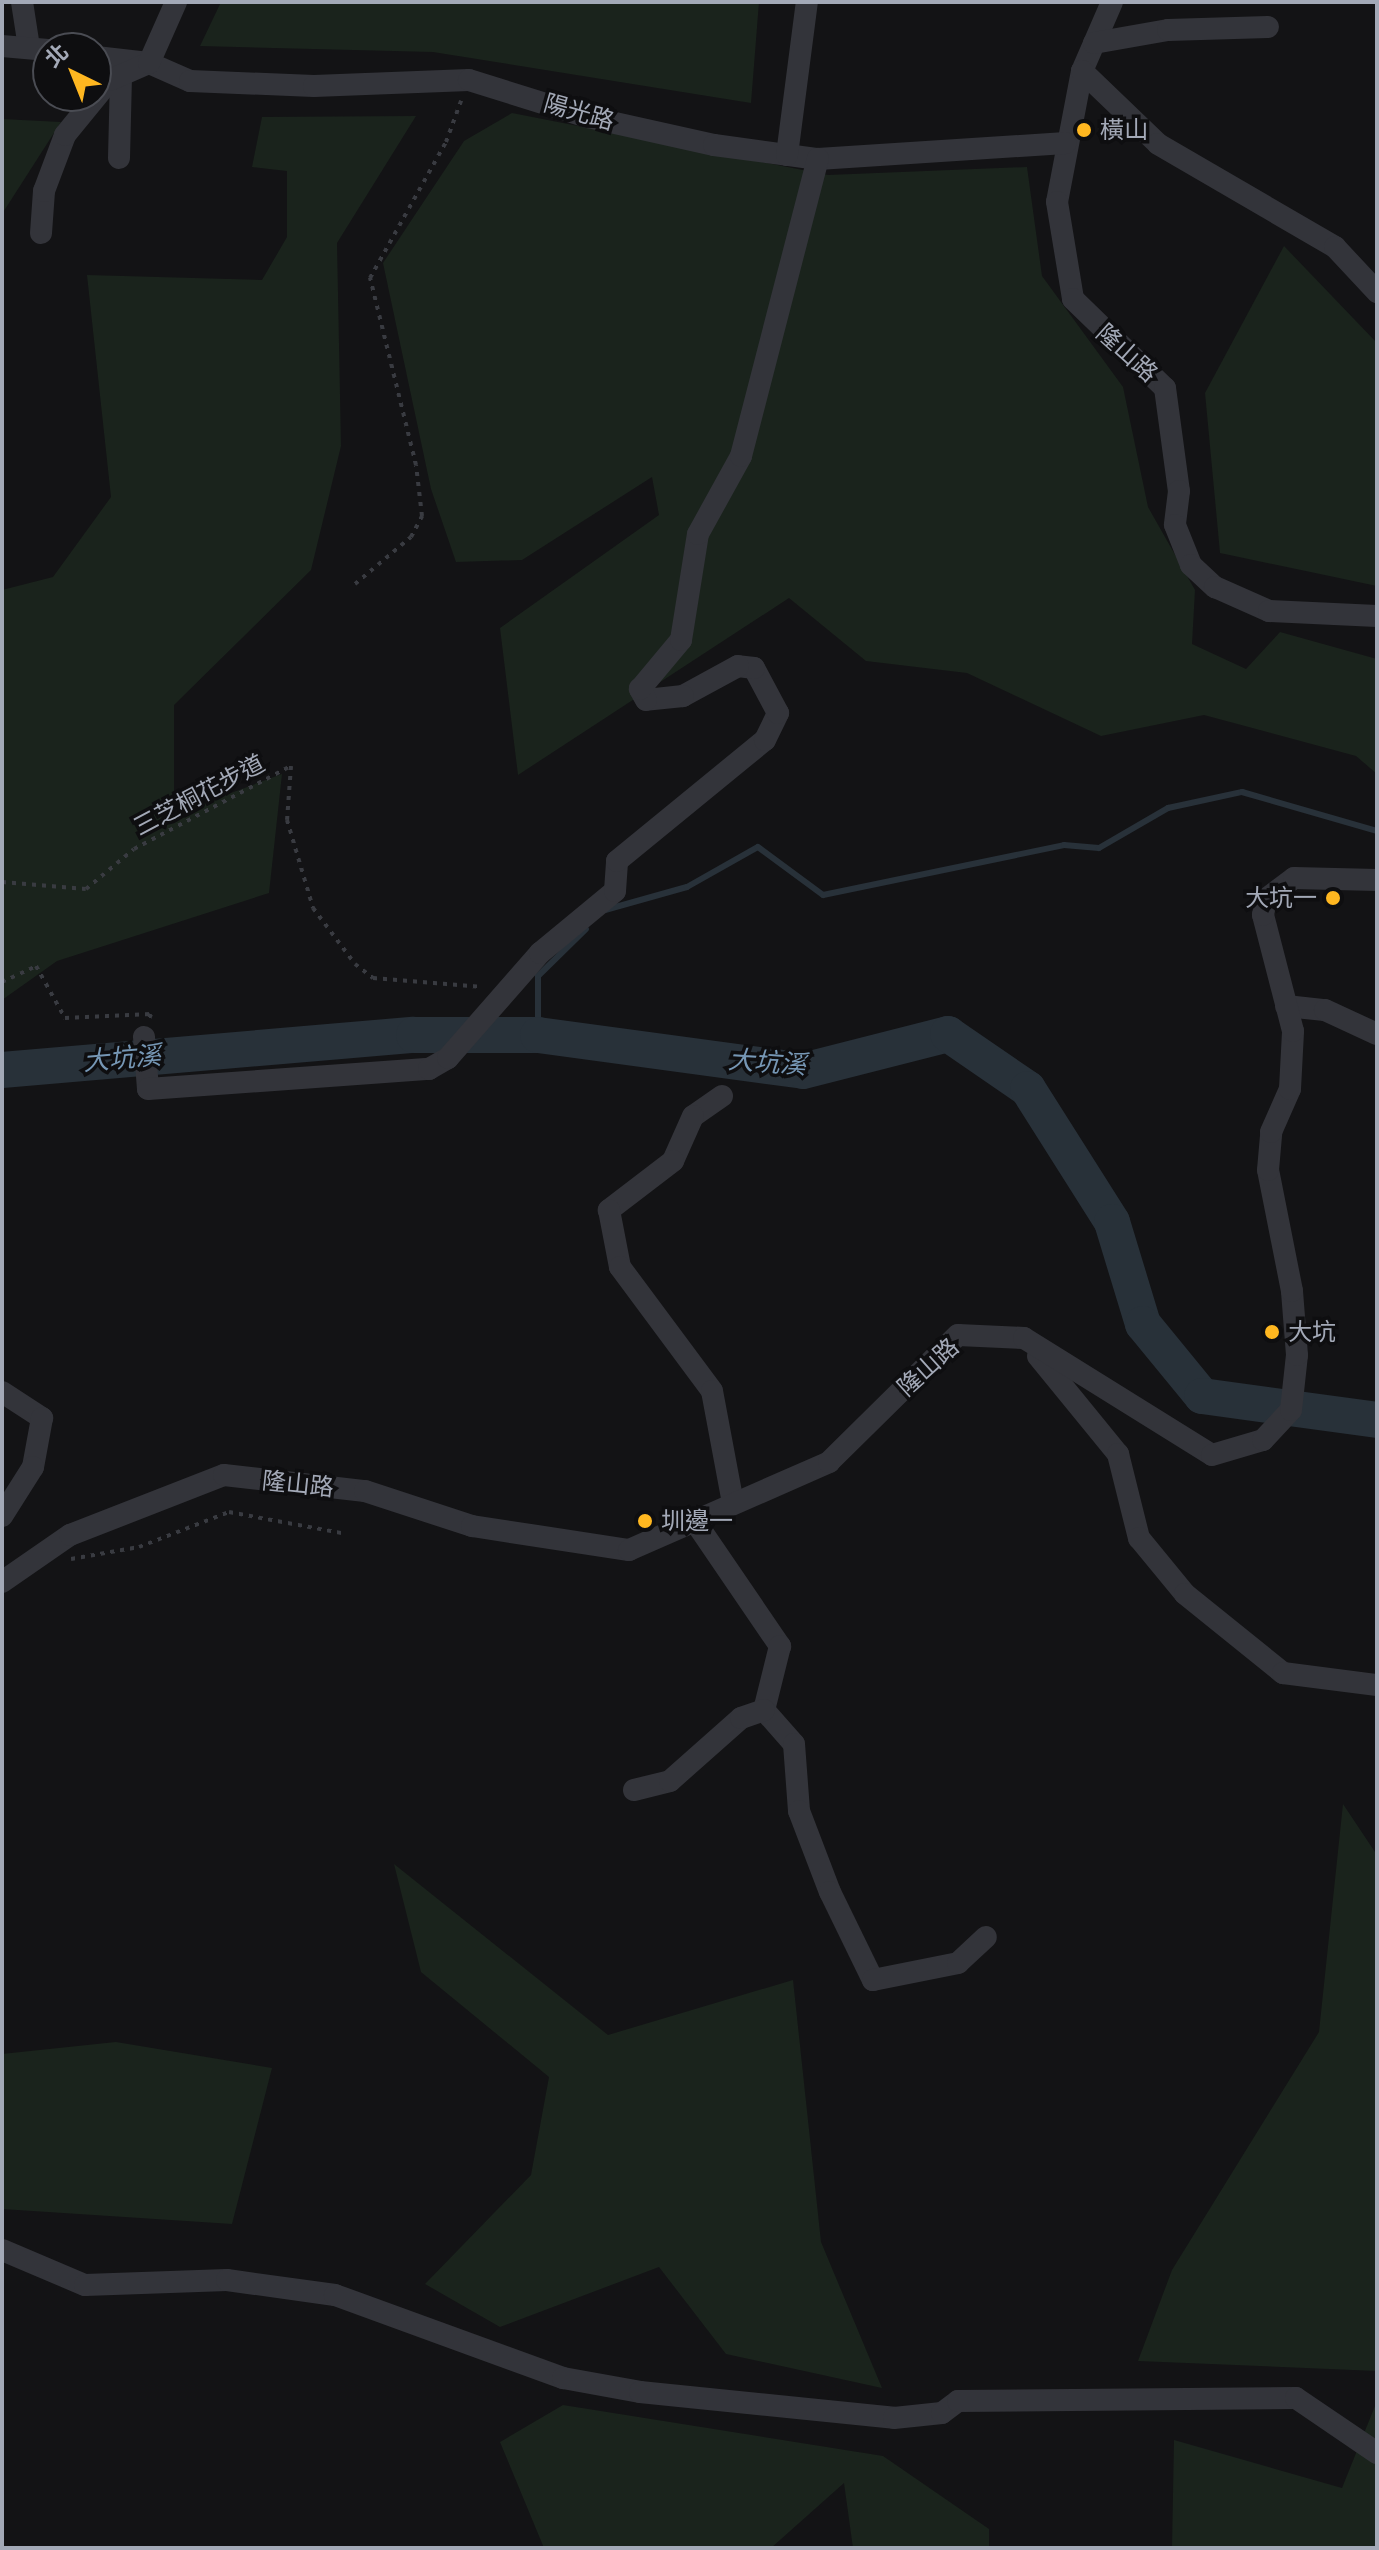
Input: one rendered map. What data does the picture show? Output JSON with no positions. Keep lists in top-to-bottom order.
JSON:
{
  "streets": {
    "street": ["陽光路", "隆山路"],
    "path": ["三芝桐花步道"]
  },
  "crossings": [
    ["陽光路", "隆山路"]
  ],
  "water": ["大坑溪"],
  "places": [
    "橫山",
    "大坑一",
    "大坑",
    "圳邊一"
  ],
  "north": "top left"
}
